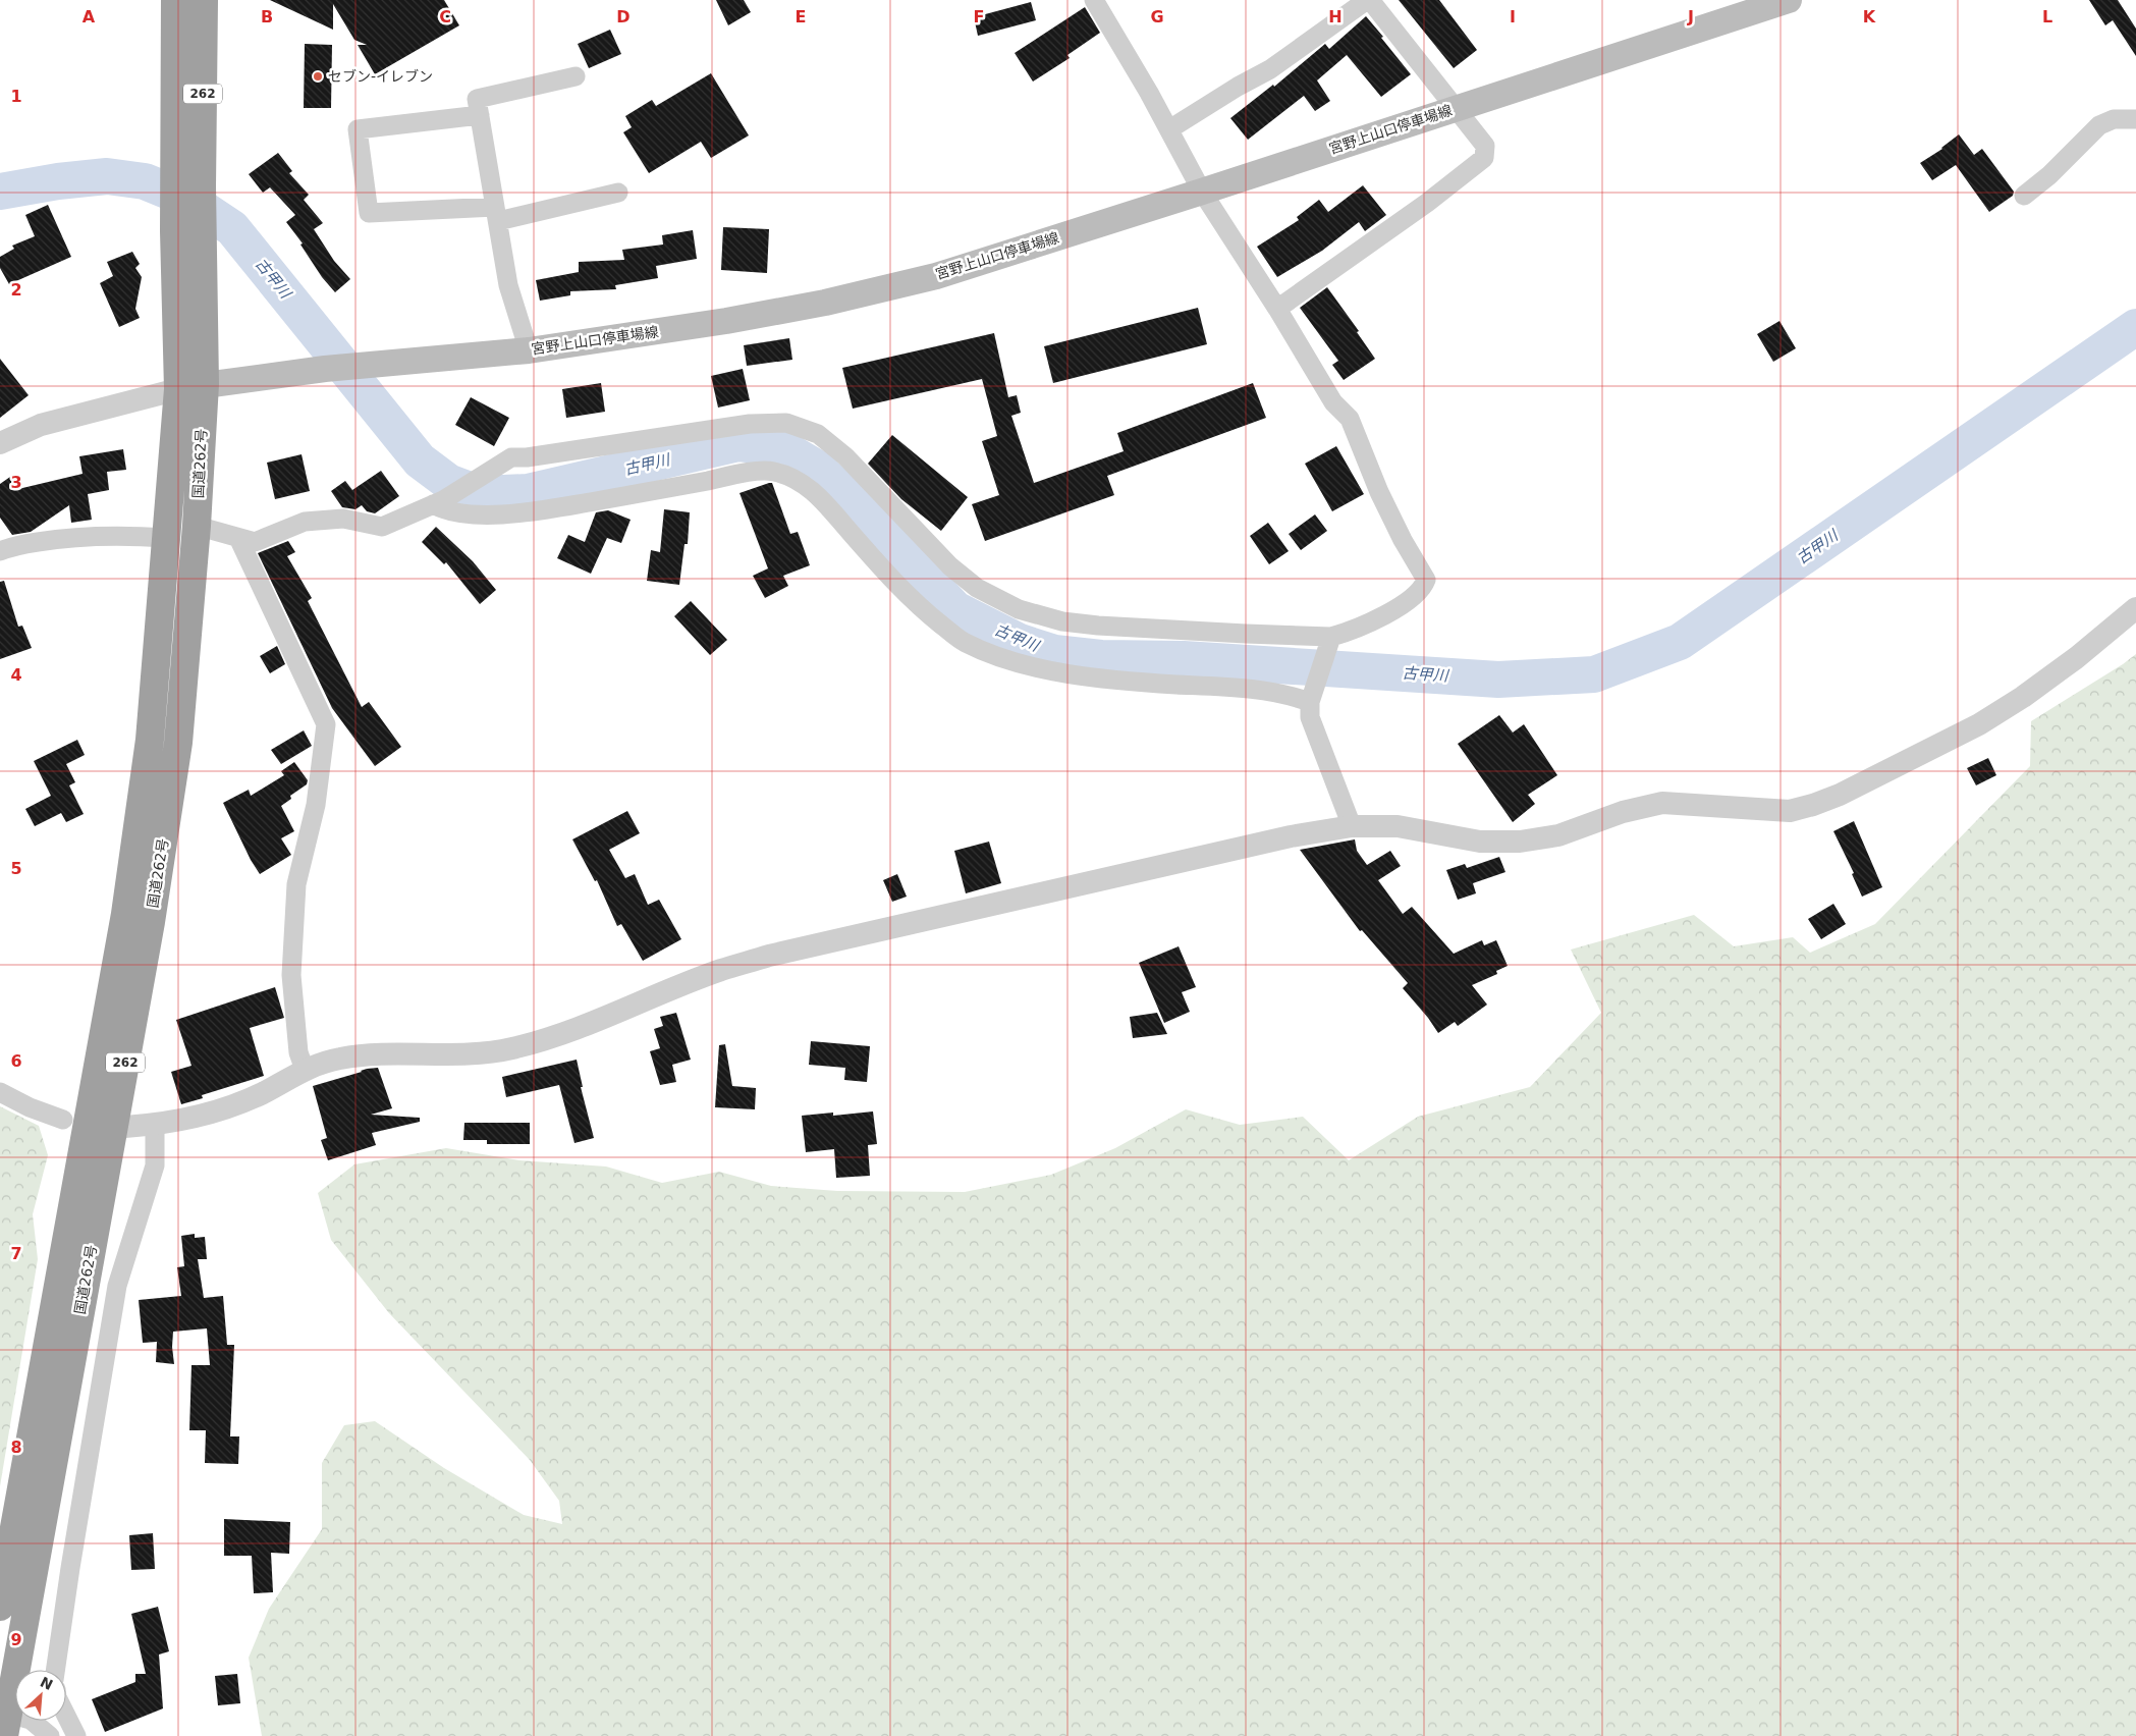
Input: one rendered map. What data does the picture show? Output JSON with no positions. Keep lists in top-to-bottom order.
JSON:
{
  "streets": {
    "highway": ["262", "国道262号"],
    "main road": ["宮野上山口停車場線"]
  },
  "crossings": [
    ["宮野上山口停車場線", "国道262号"]
  ],
  "water": ["古甲川"],
  "places": ["セブン-イレブン"],
  "north": "top right",
  "grid": {
    "columns": [
      "A",
      "B",
      "C",
      "D",
      "E",
      "F",
      "G",
      "H",
      "I",
      "J",
      "K",
      "L"
    ],
    "rows": [
      "1",
      "2",
      "3",
      "4",
      "5",
      "6",
      "7",
      "8",
      "9"
    ]
  }
}
